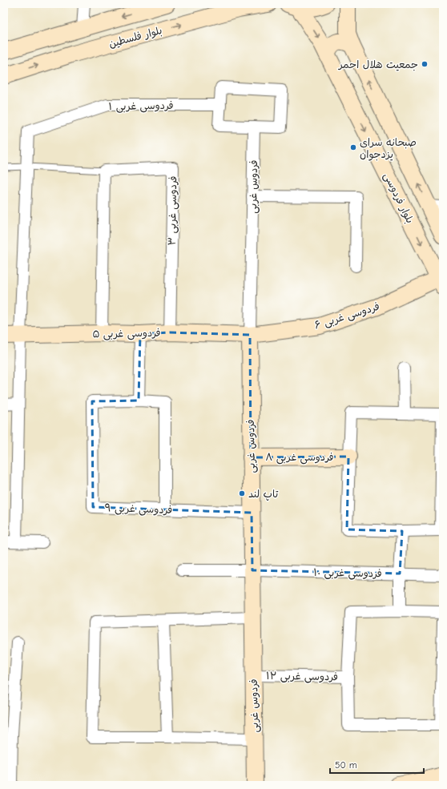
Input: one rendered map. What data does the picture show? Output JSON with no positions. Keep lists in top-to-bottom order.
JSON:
{
  "streets": {
    "main road": [
      "بلوار فلسطین",
      "فردوس غربی",
      "بلوار فردوسی",
      "فردوسی غربی ۶",
      "فردوسی غربی ۵",
      "فردوسی غربی ۸"
    ],
    "street": [
      "فردوسی غربی ۱",
      "فردوسی غربی ۳",
      "فردوسی غربی ۹",
      "فردوسی غربی ۱۰",
      "فردوسی غربی ۱۲"
    ]
  },
  "crossings": [
    ["فردوس غربی", "فردوسی غربی ۶"],
    ["فردوس غربی", "فردوسی غربی ۵"],
    ["فردوس غربی", "فردوسی غربی ۸"],
    ["فردوس غربی", "فردوسی غربی ۹"],
    ["فردوس غربی", "فردوسی غربی ۱۰"],
    ["فردوس غربی", "فردوسی غربی ۱۲"],
    ["بلوار فردوسی", "فردوسی غربی ۶"],
    ["فردوسی غربی ۳", "فردوسی غربی ۵"],
    ["فردوسی غربی ۶", "فردوسی غربی ۵"]
  ],
  "places": ["جمعیت هلال احمر", "صبحانه سرای یزدجوان", "تاپ لند"],
  "scale_bar": "50 m"
}
